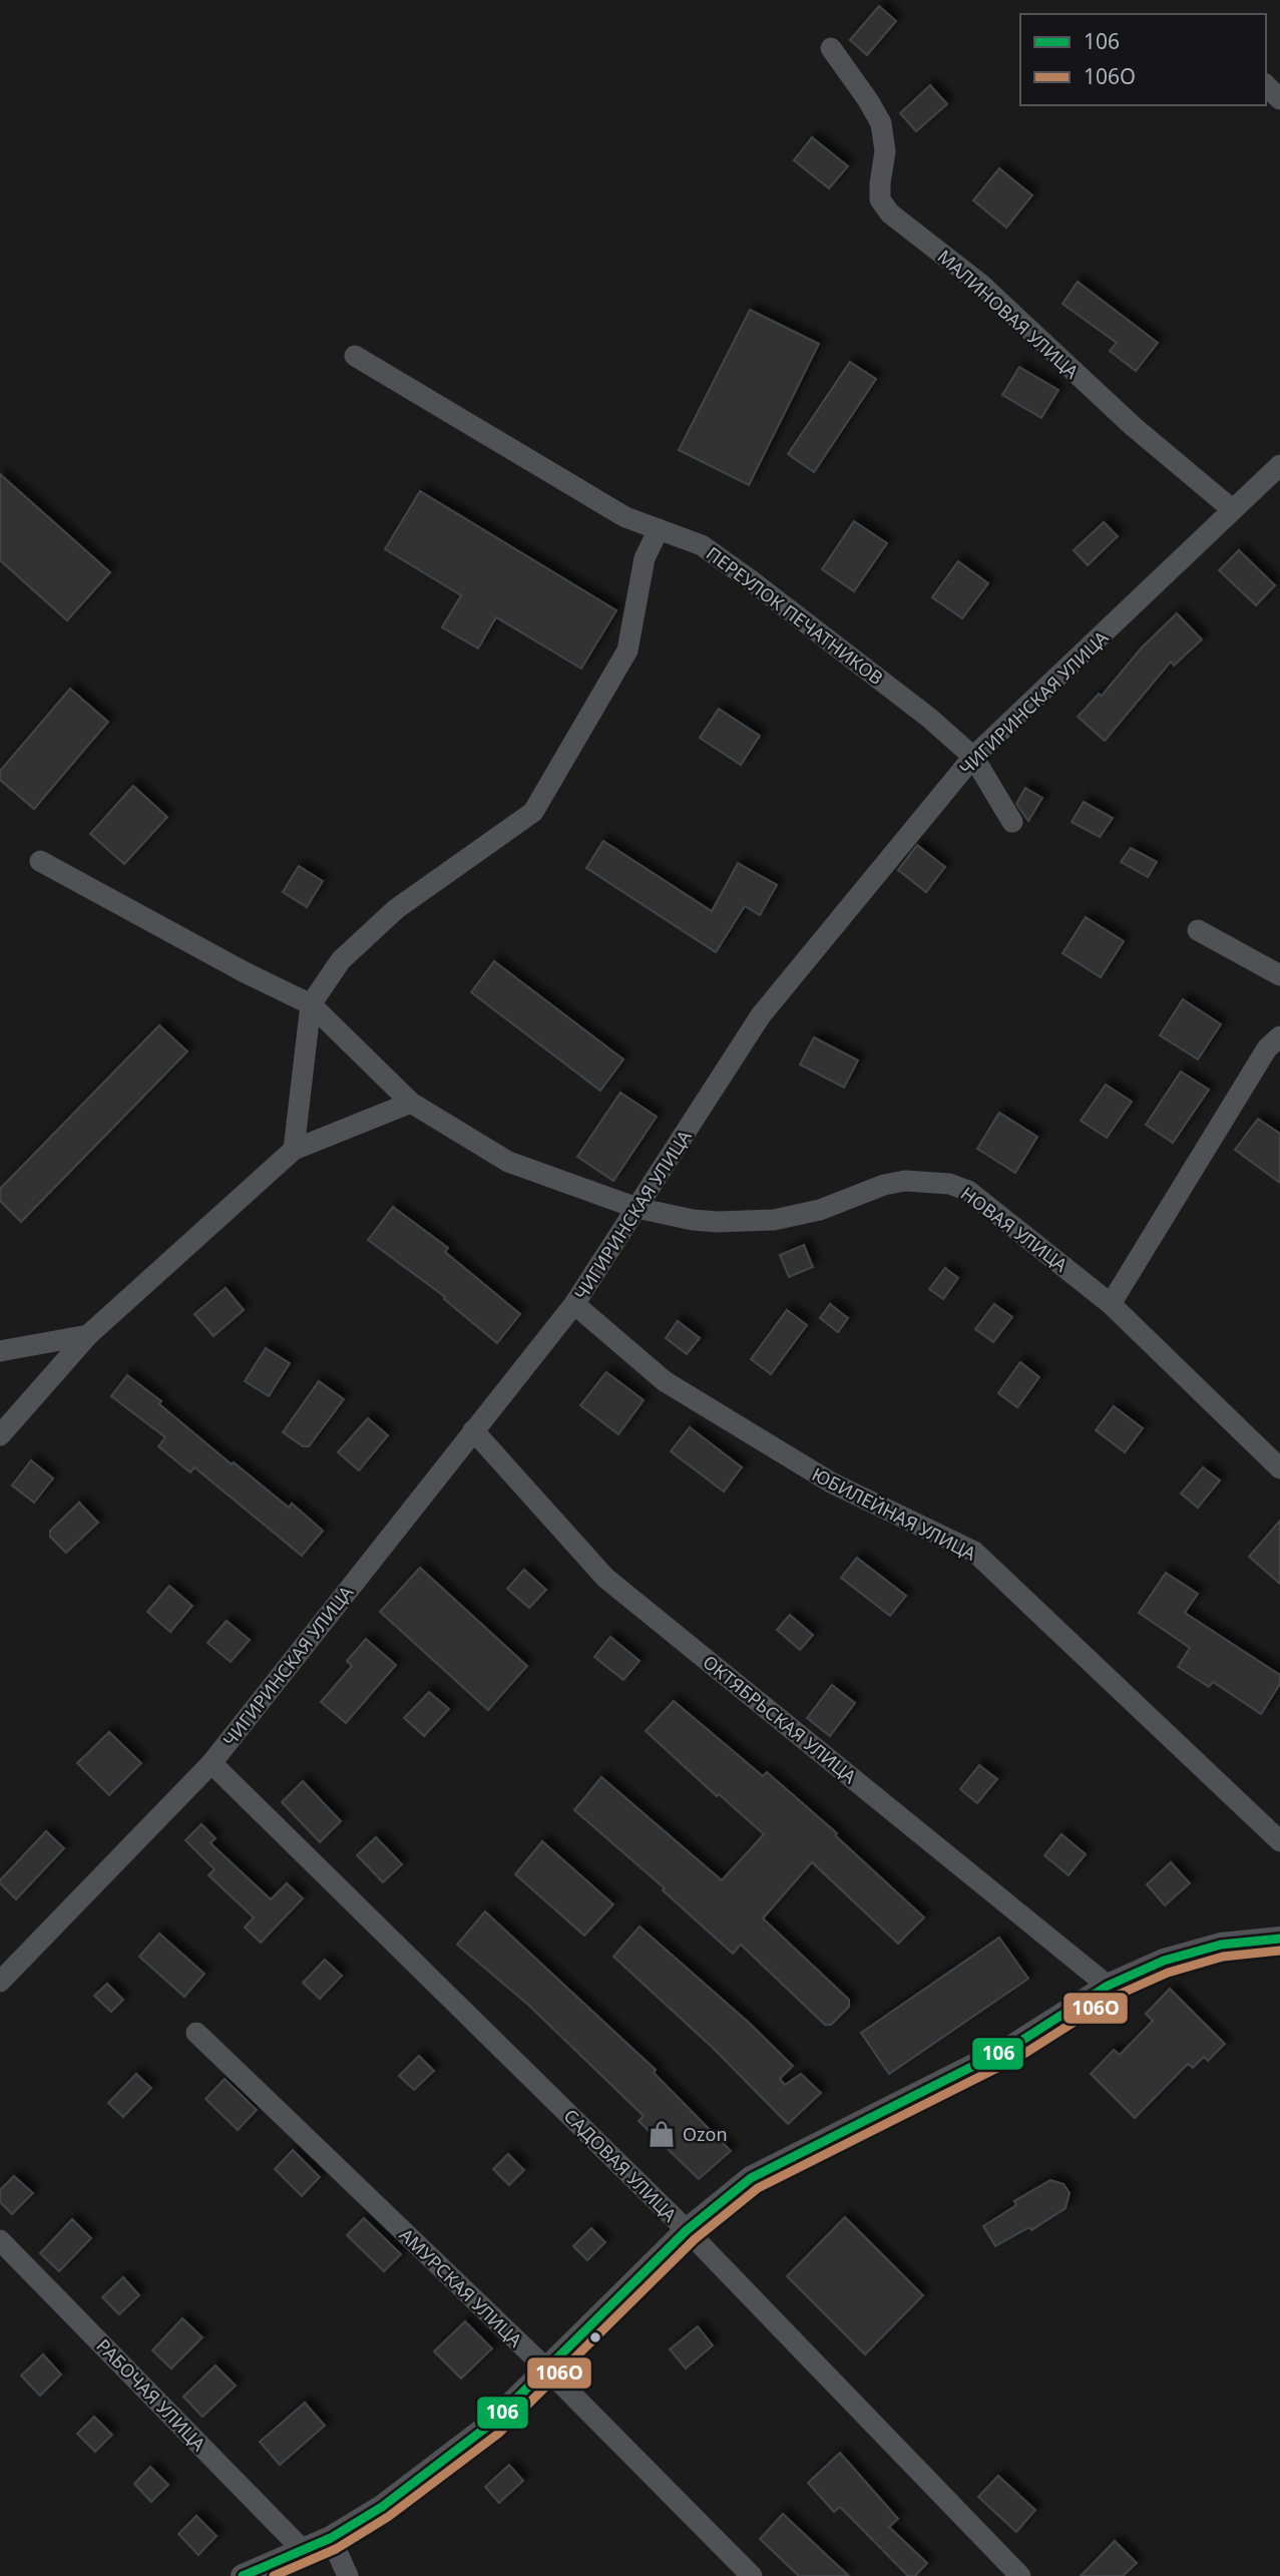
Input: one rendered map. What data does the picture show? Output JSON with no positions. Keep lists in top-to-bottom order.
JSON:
{
  "streets": {
    "street": [
      "МАЛИНОВАЯ УЛИЦА",
      "ПЕРЕУЛОК ПЕЧАТНИКОВ",
      "ЧИГИРИНСКАЯ УЛИЦА",
      "НОВАЯ УЛИЦА",
      "ЮБИЛЕЙНАЯ УЛИЦА",
      "ОКТЯБРЬСКАЯ УЛИЦА",
      "САДОВАЯ УЛИЦА",
      "АМУРСКАЯ УЛИЦА",
      "РАБОЧАЯ УЛИЦА"
    ]
  },
  "crossings": [
    ["МАЛИНОВАЯ УЛИЦА", "ЧИГИРИНСКАЯ УЛИЦА"],
    ["ПЕРЕУЛОК ПЕЧАТНИКОВ", "ЧИГИРИНСКАЯ УЛИЦА"],
    ["ЧИГИРИНСКАЯ УЛИЦА", "НОВАЯ УЛИЦА"],
    ["ЧИГИРИНСКАЯ УЛИЦА", "ЮБИЛЕЙНАЯ УЛИЦА"],
    ["ЧИГИРИНСКАЯ УЛИЦА", "ОКТЯБРЬСКАЯ УЛИЦА"],
    ["ЧИГИРИНСКАЯ УЛИЦА", "САДОВАЯ УЛИЦА"]
  ],
  "places": {
    "shop": ["Ozon"]
  },
  "lines": ["transit line 106", "transit line 106О"],
  "legend": ["106", "106О"]
}
